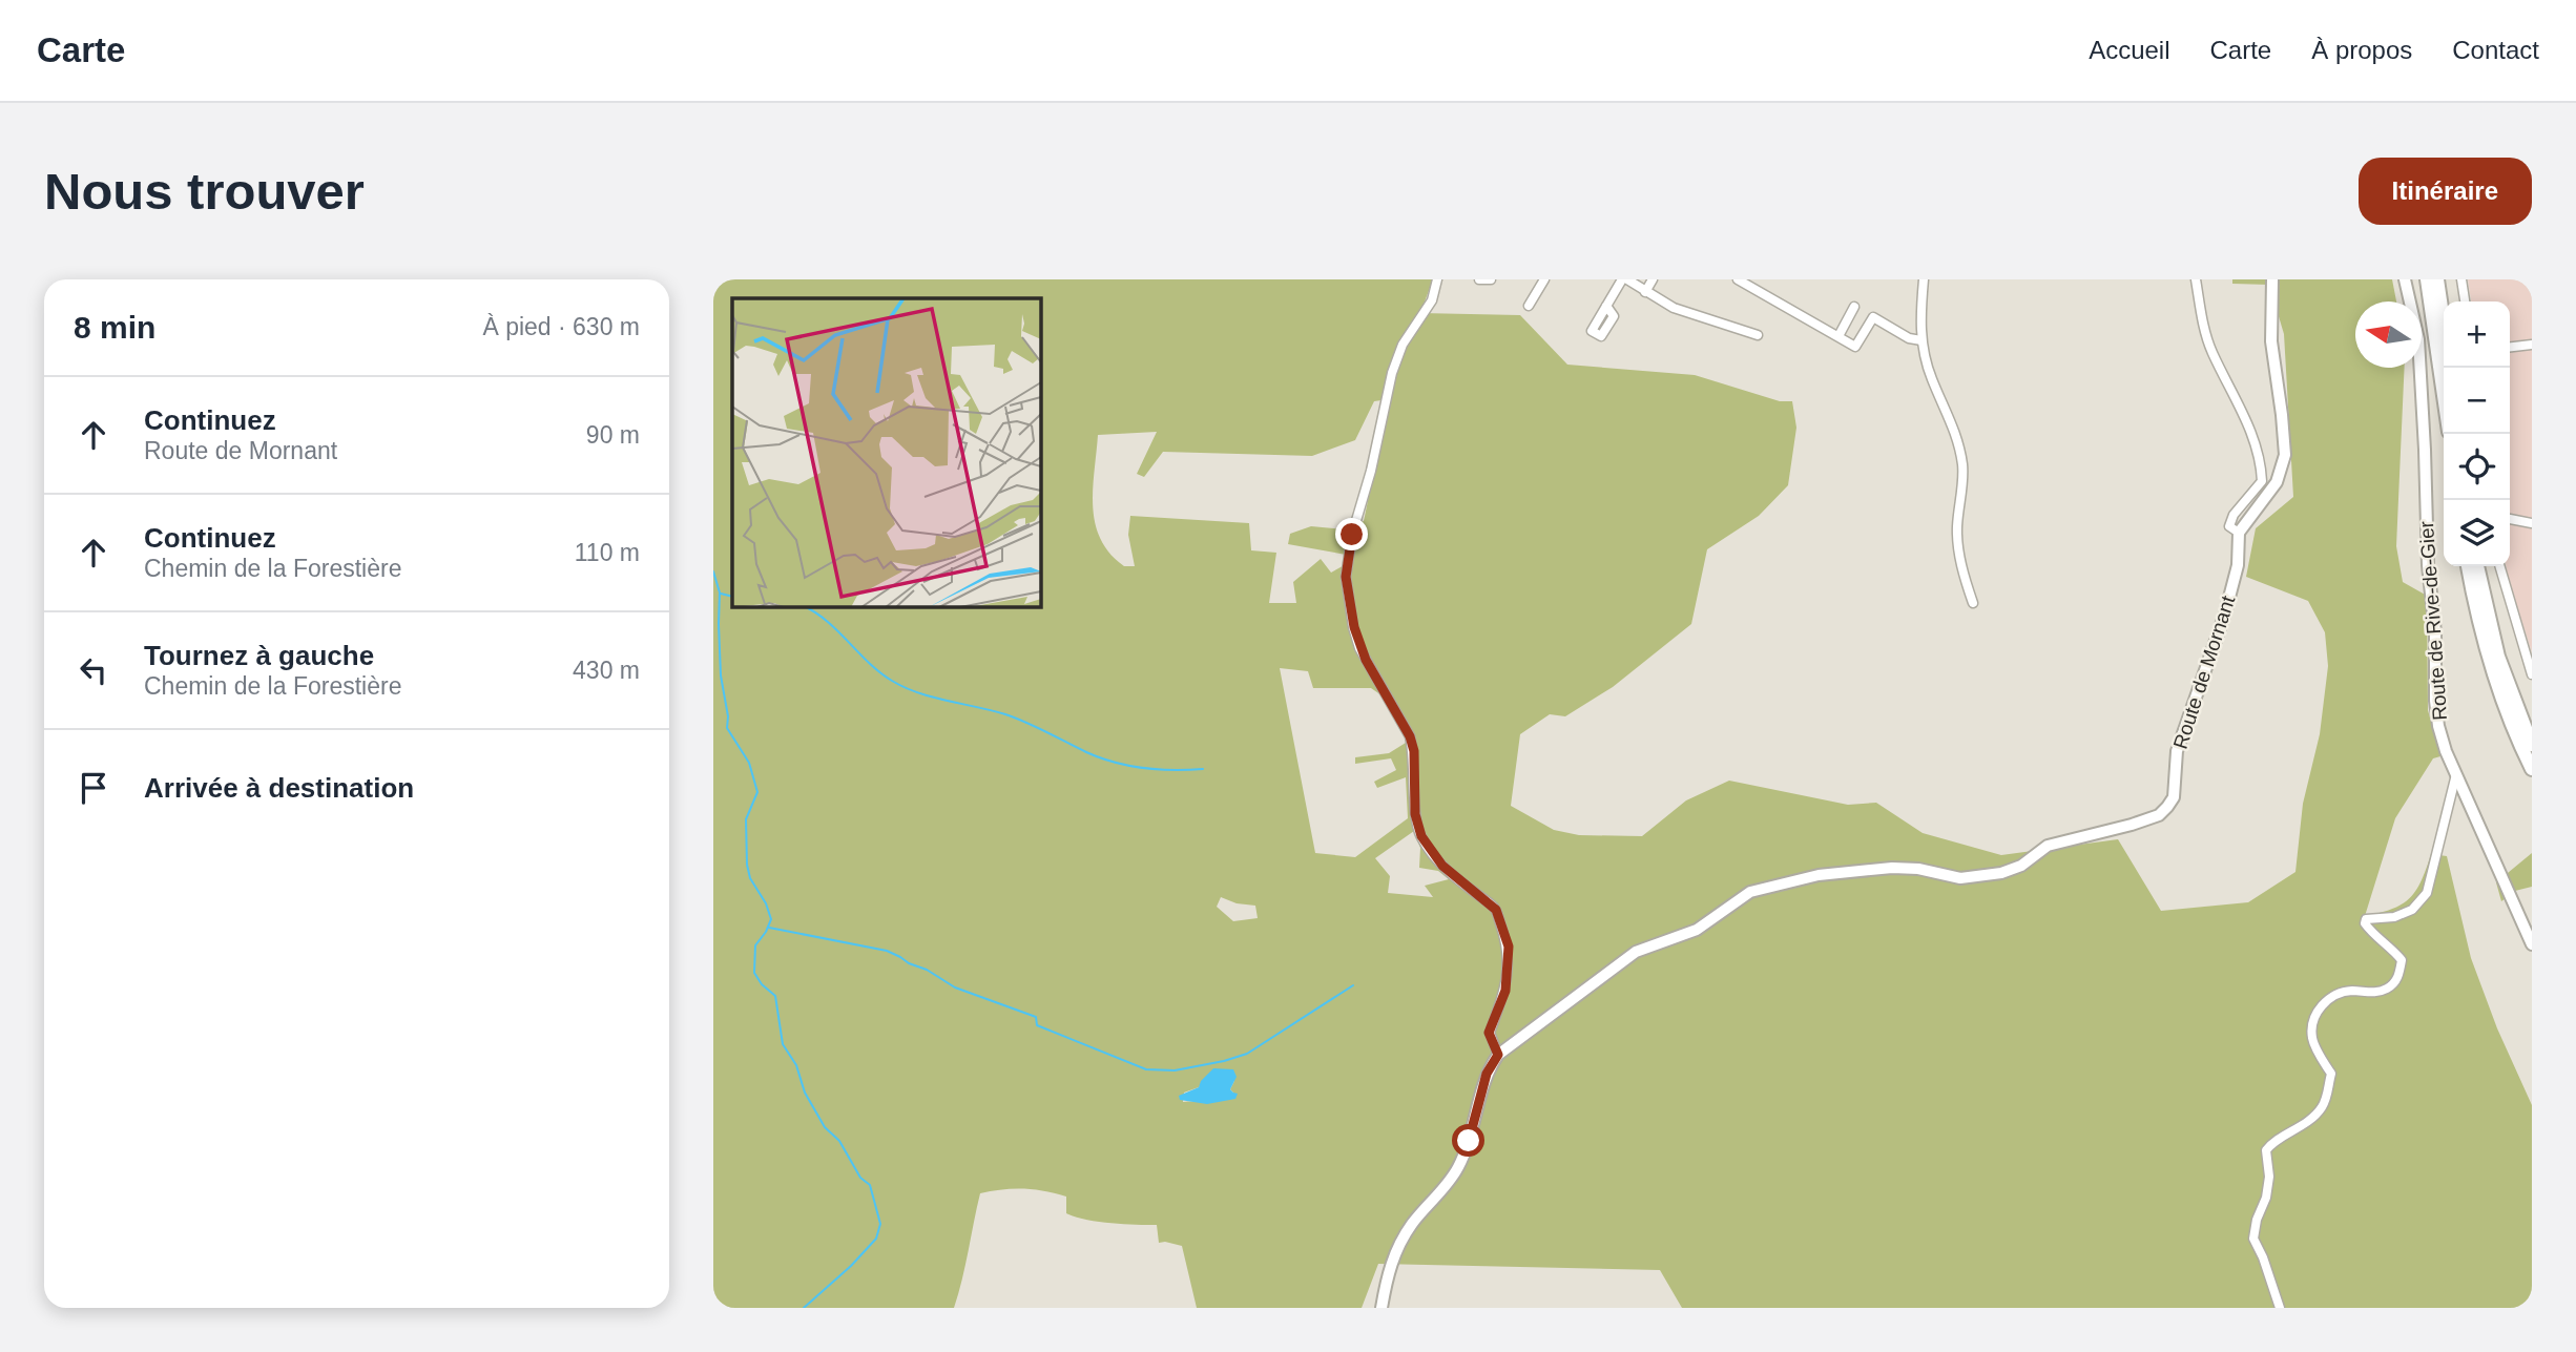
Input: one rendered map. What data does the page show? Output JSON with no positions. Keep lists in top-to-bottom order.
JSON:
{
  "streets": {
    "main road": ["Route de Rive-de-Gier", "Route de Mornant"]
  },
  "north": "left",
  "page": {
    "header": "Carte",
    "nav": [
      "Accueil",
      "Carte",
      "À propos",
      "Contact"
    ],
    "buttons": "Itinéraire",
    "title": "Nous trouver",
    "heading": ["8 min", "À pied · 630 m"],
    "map_buttons": ["+", "−"],
    "list": [
      ["Continuez", "Route de Mornant", "90 m"],
      ["Continuez", "Chemin de la Forestière", "110 m"],
      ["Tournez à gauche", "Chemin de la Forestière", "430 m"],
      "Arrivée à destination"
    ]
  }
}
